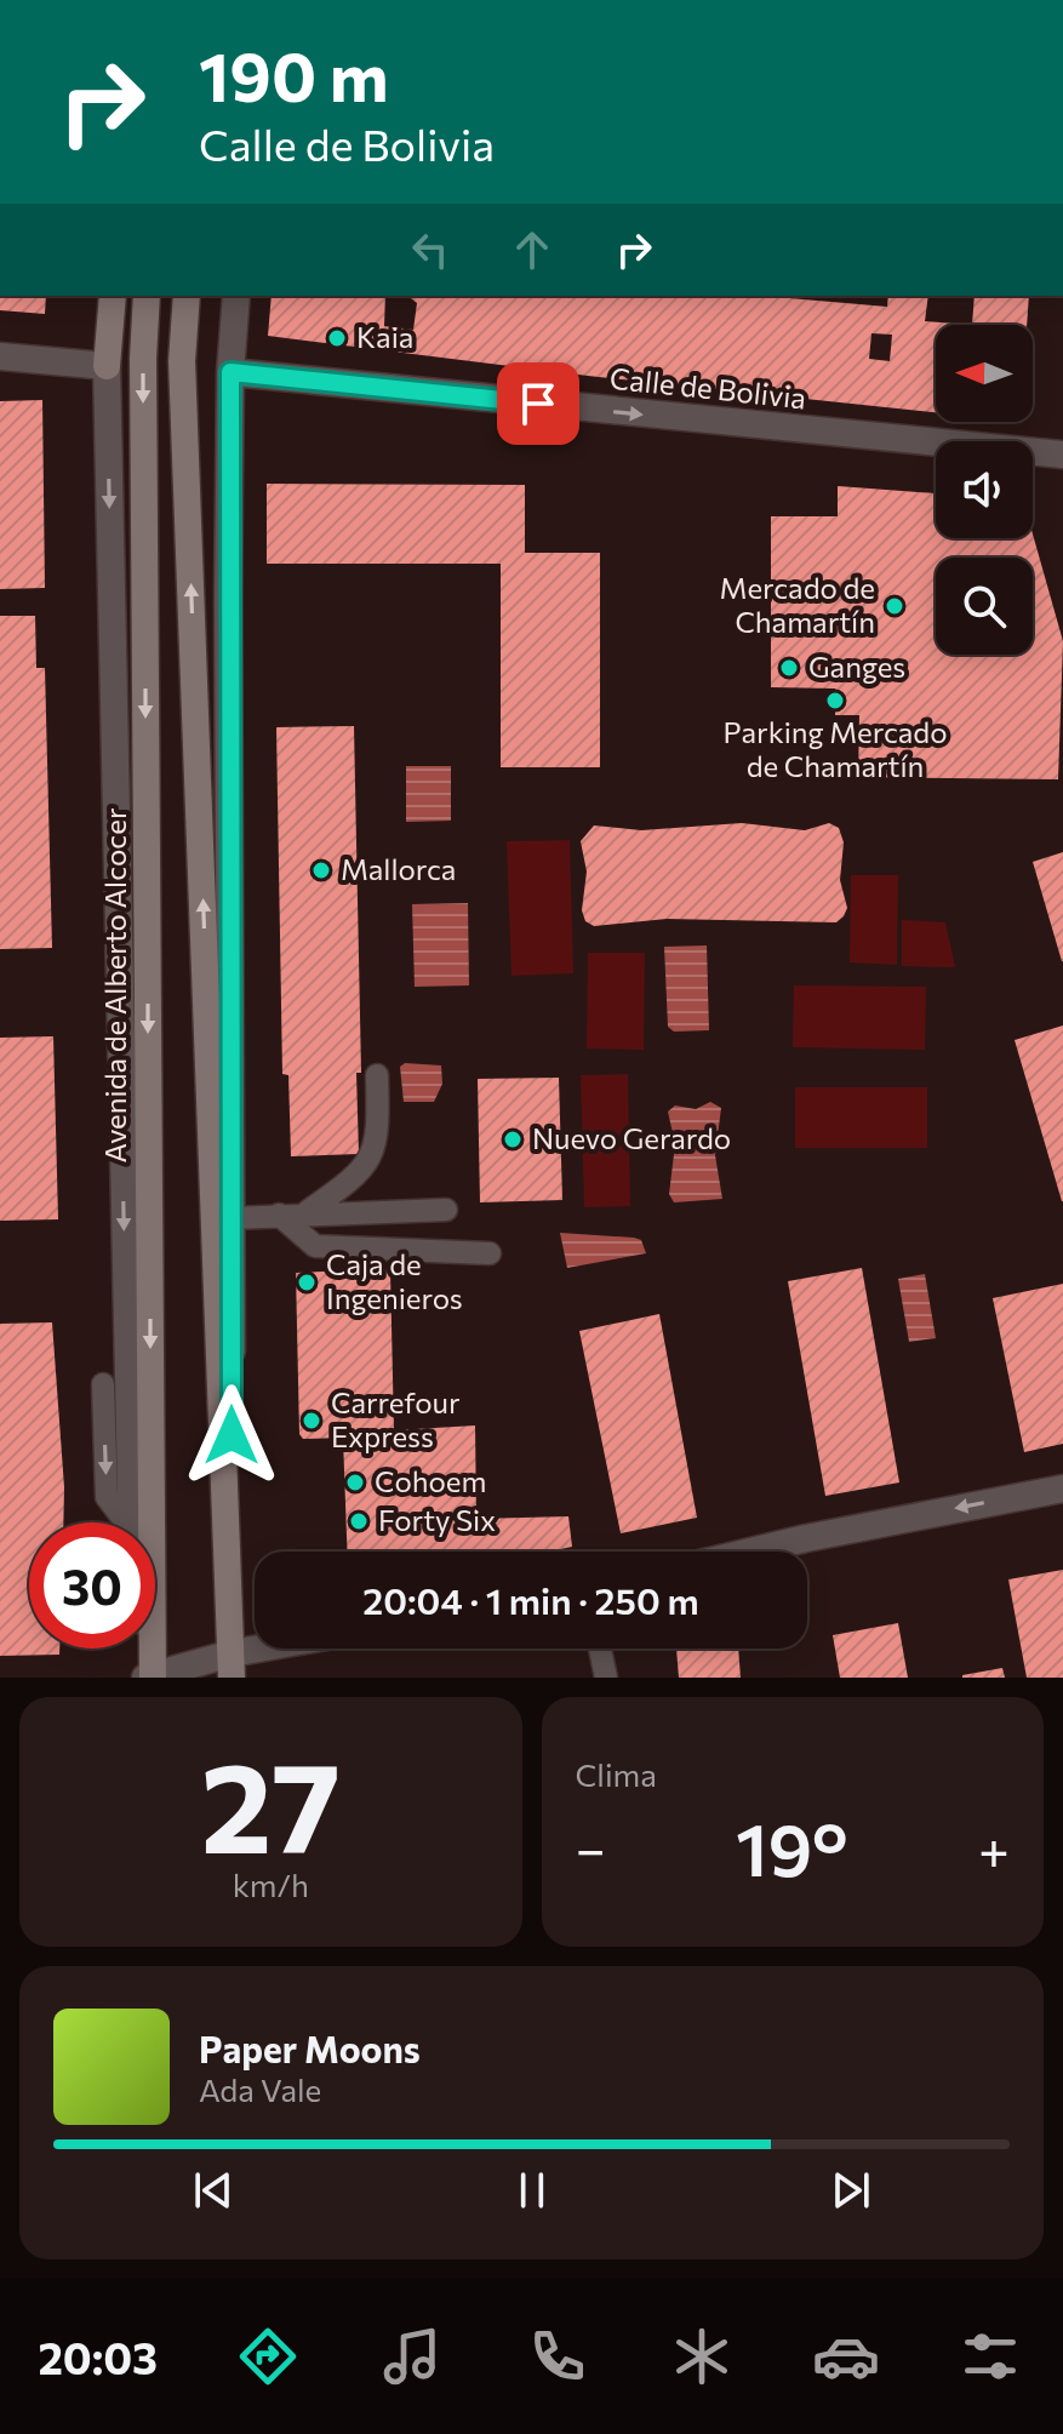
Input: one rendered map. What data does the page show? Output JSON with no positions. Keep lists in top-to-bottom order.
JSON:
{
  "streets": {
    "main road": ["Avenida de Alberto Alcocer"],
    "street": ["Calle de Bolivia"]
  },
  "one_way": ["Calle de Bolivia"],
  "places": [
    "Kaia",
    "Mercado de Chamartín",
    "Ganges",
    "Parking Mercado de Chamartín",
    "Mallorca",
    "Nuevo Gerardo",
    "Caja de Ingenieros",
    "Carrefour Express",
    "Cohoem",
    "Forty Six"
  ],
  "north": "left",
  "page": {
    "turn": ["190 m", "Calle de Bolivia"],
    "limit": "30",
    "trip": "20:04 · 1 min · 250 m",
    "tile": [
      ["27", "km/h"],
      "Clima"
    ],
    "heat": ["−", "19°", "+"],
    "song": ["Paper Moons", "Ada Vale"],
    "tabs": "20:03"
  }
}
